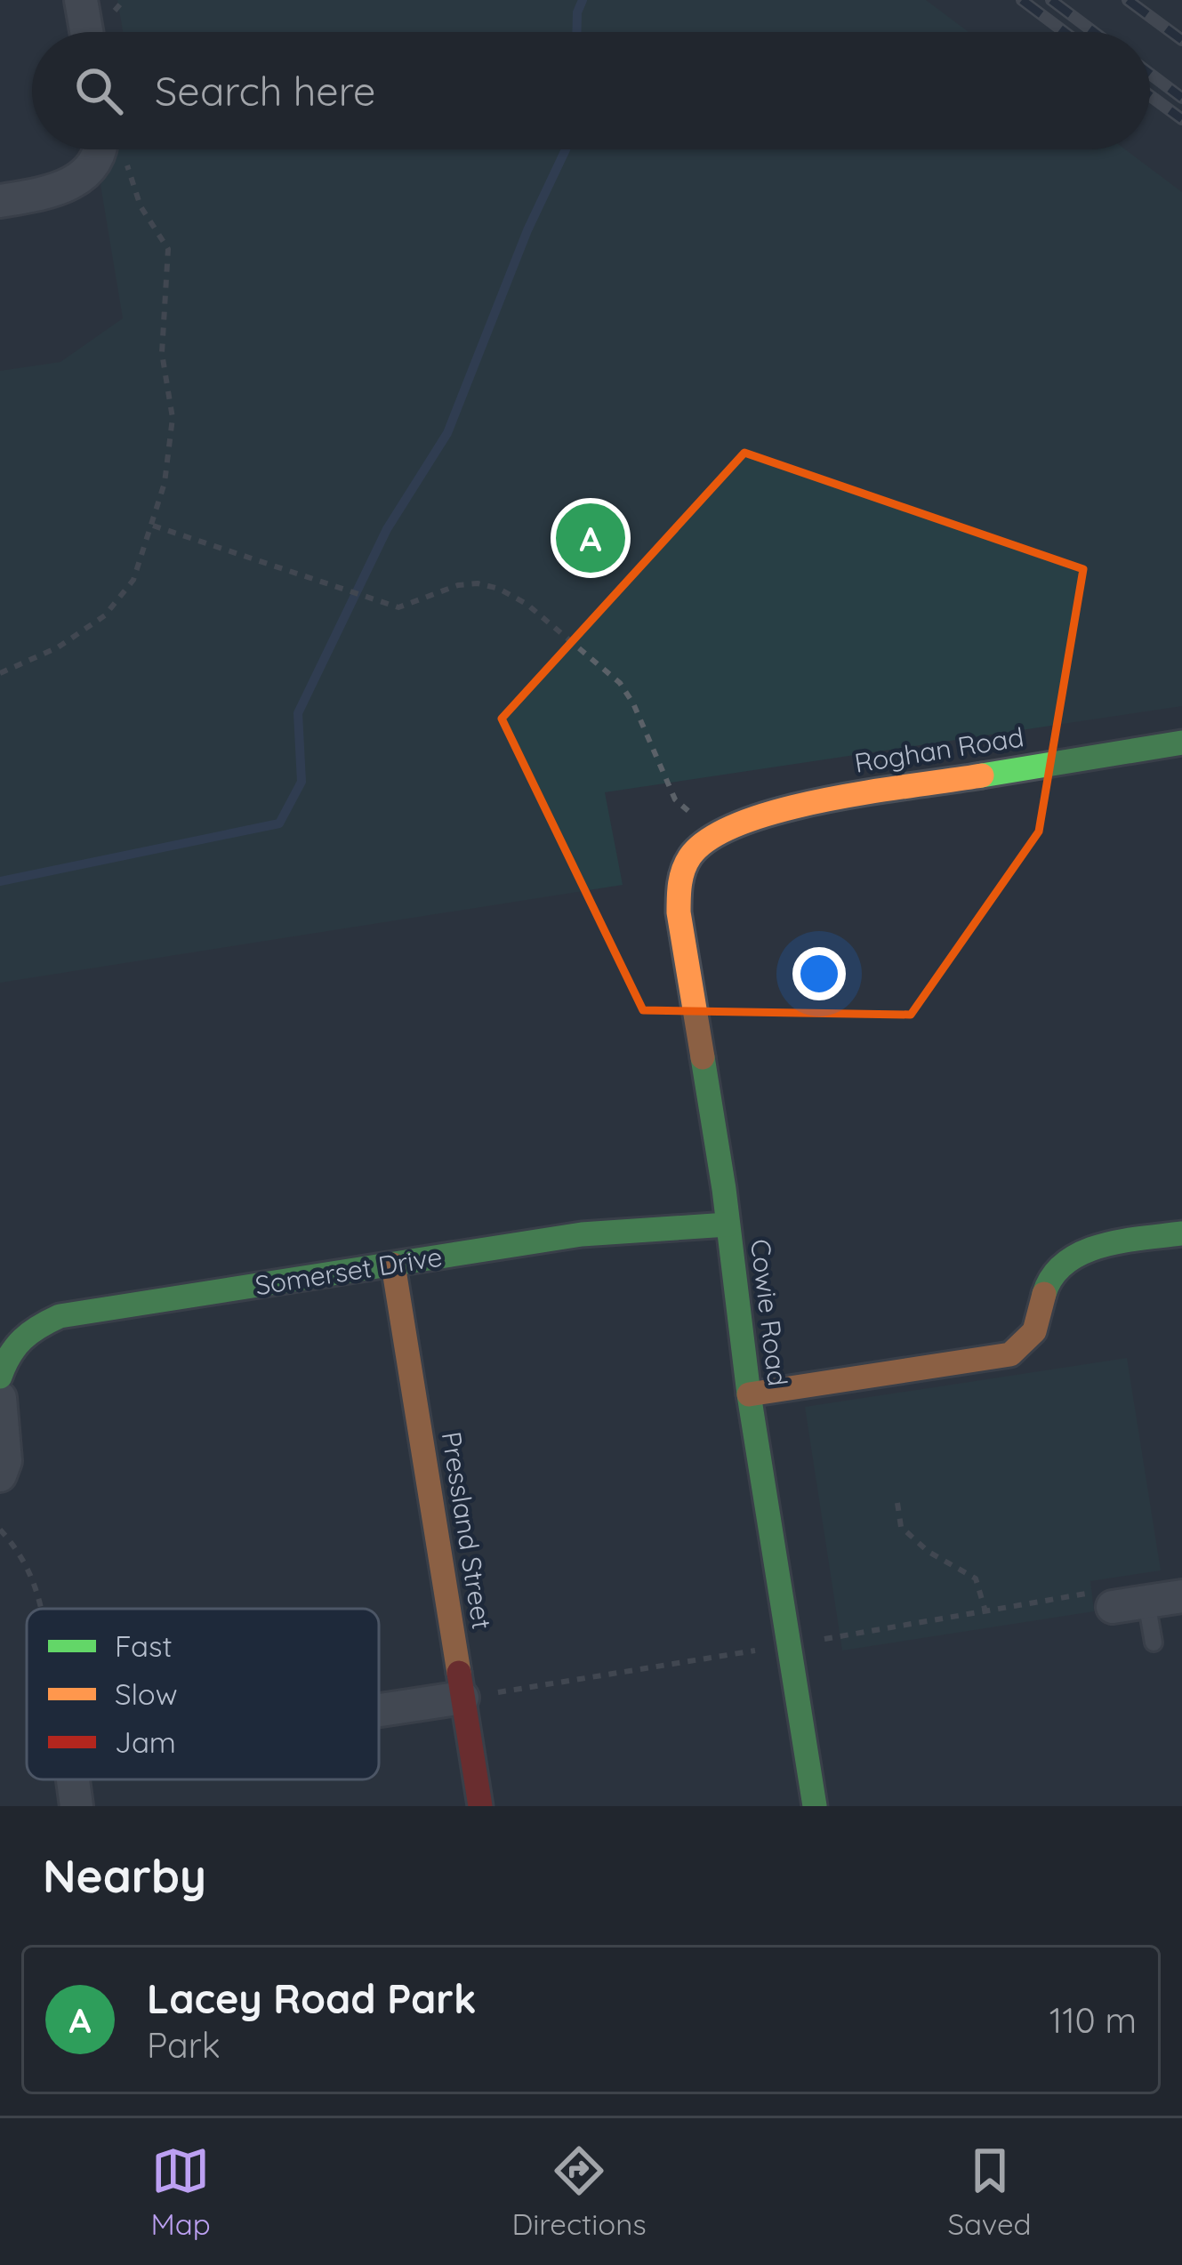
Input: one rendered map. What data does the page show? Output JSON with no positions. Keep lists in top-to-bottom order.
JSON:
{
  "streets": {
    "street": [
      "Roghan Road",
      "Somerset Drive",
      "Cowie Road",
      "Pressland Street"
    ]
  },
  "crossings": [
    ["Roghan Road", "Cowie Road"],
    ["Somerset Drive", "Cowie Road"],
    ["Somerset Drive", "Pressland Street"]
  ],
  "legend": ["Fast", "Slow", "Jam"],
  "page": {
    "search": "Search here",
    "pins": "A",
    "heading": "Nearby",
    "list": [
      {
        "mark": "A",
        "name": "Lacey Road Park",
        "note": "Park",
        "value": "110 m"
      }
    ],
    "nav": ["Map", "Directions", "Saved"]
  }
}
